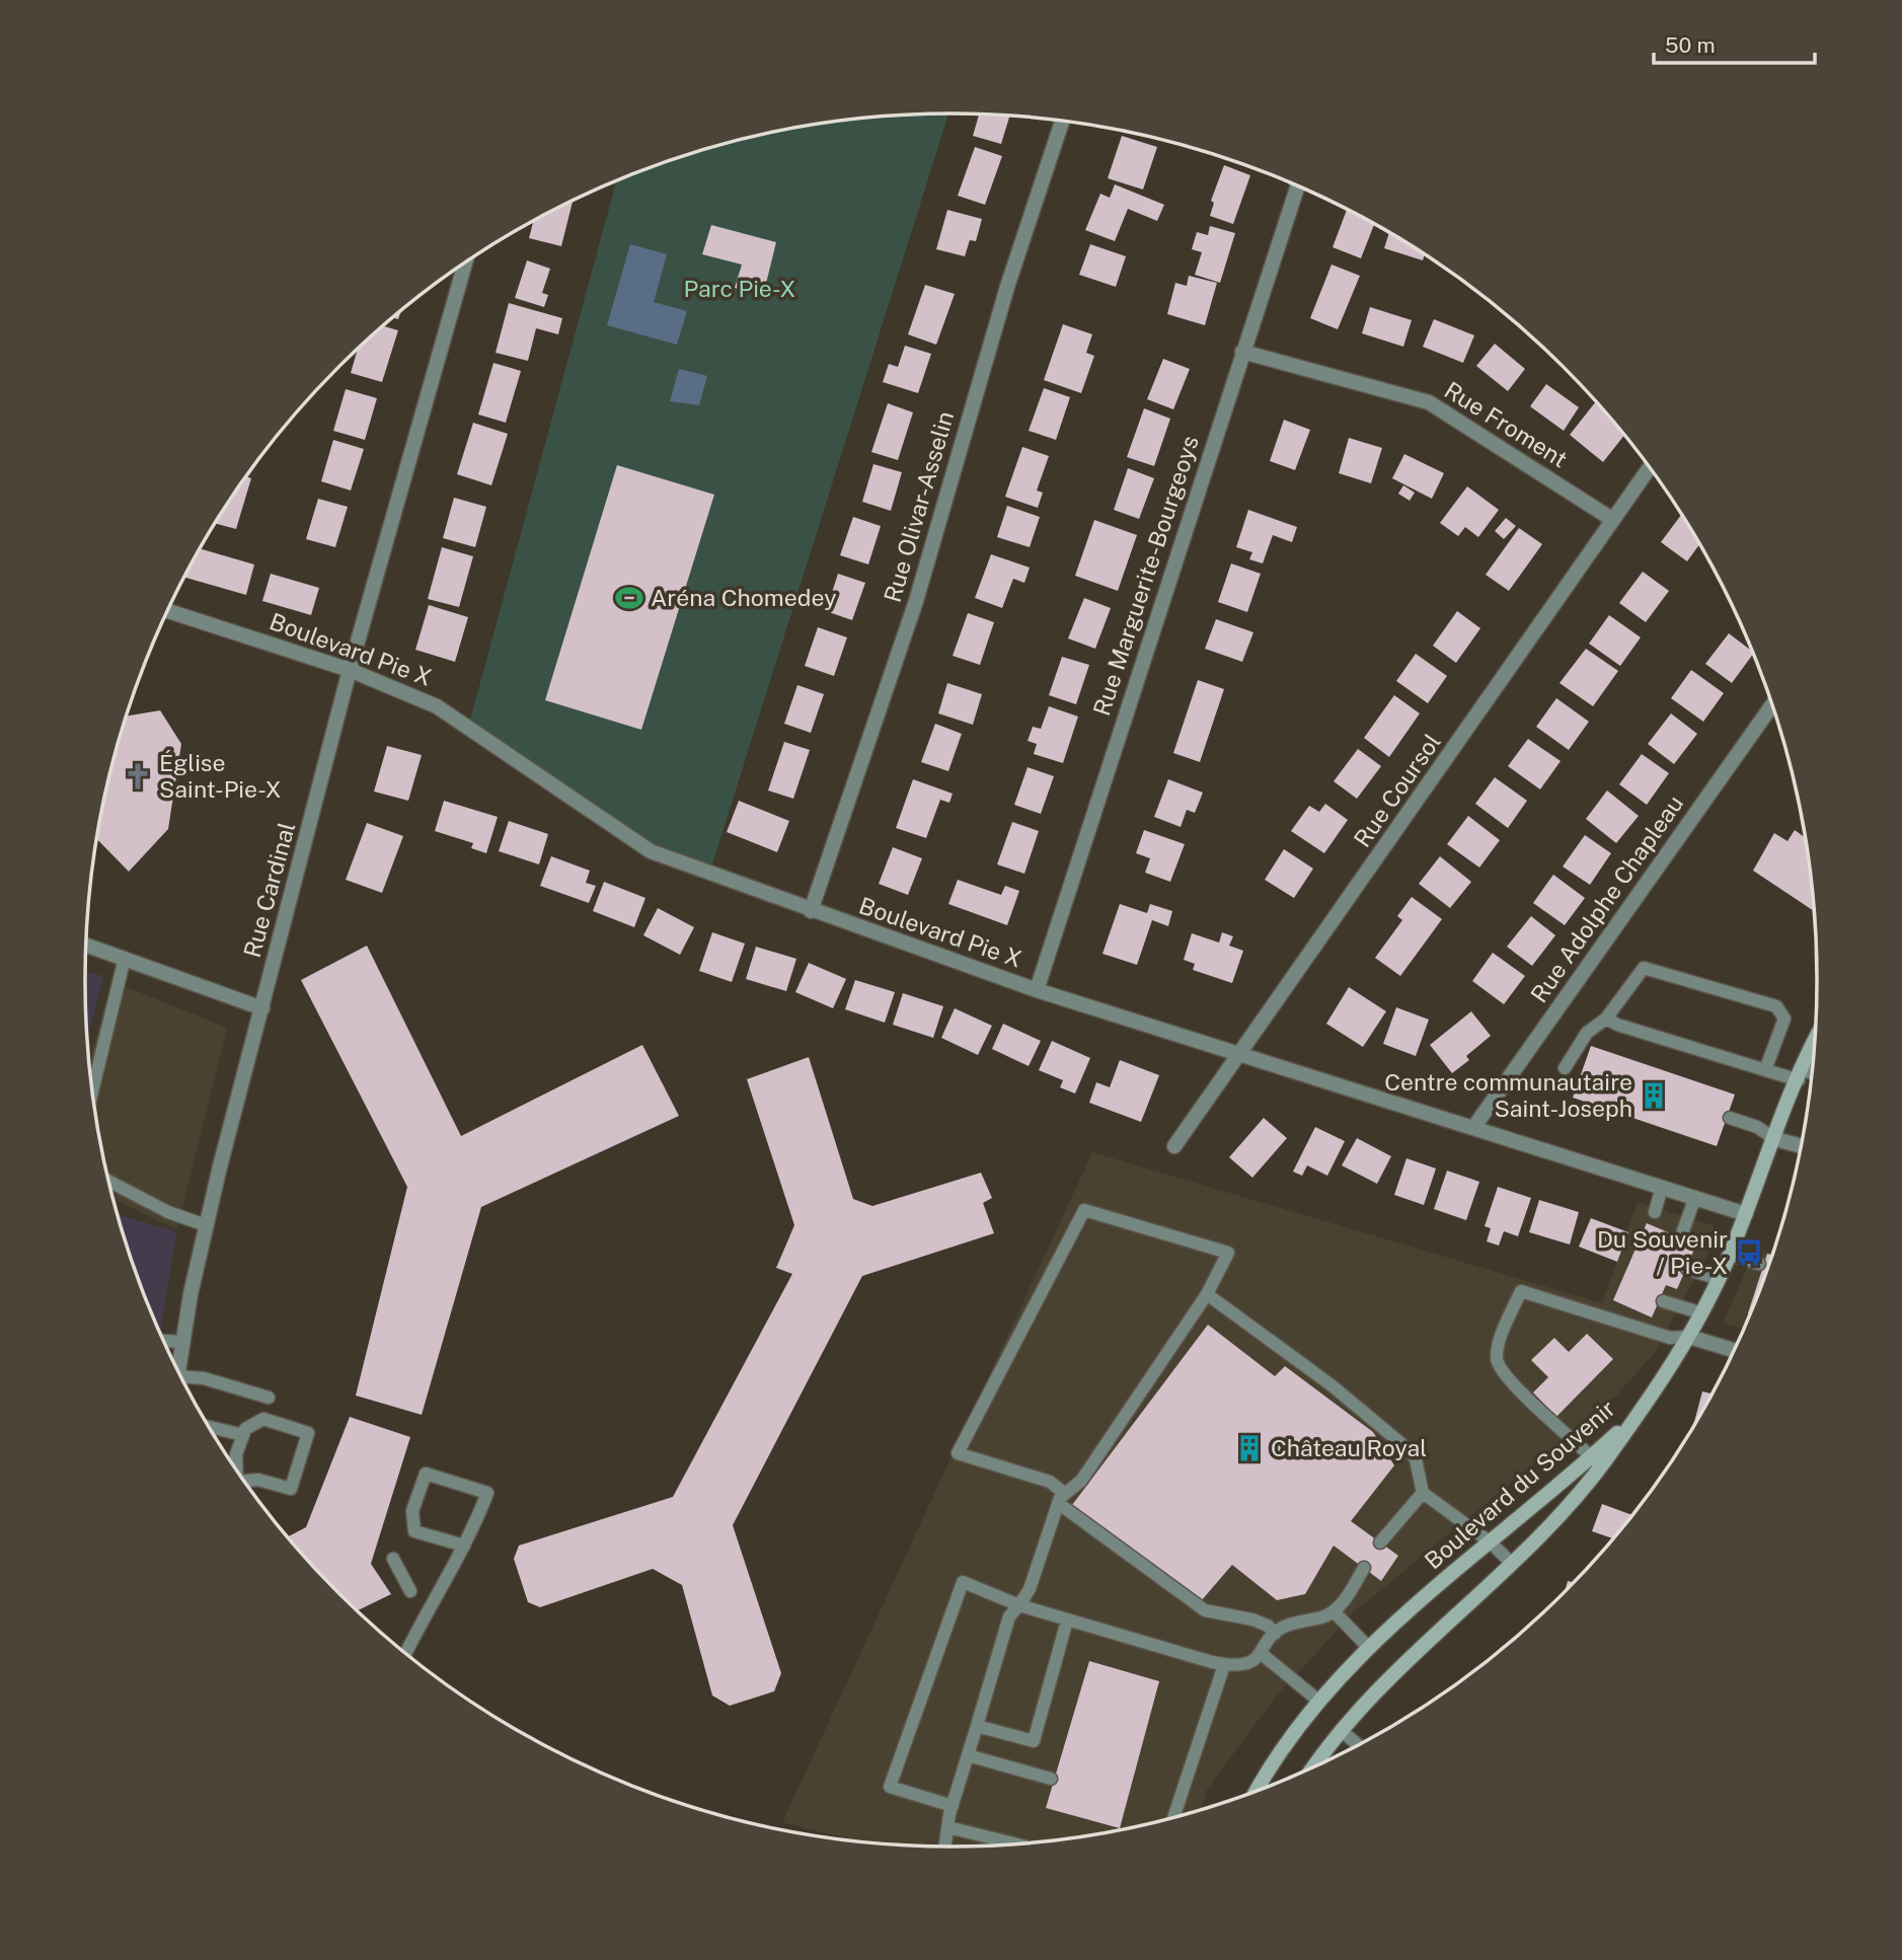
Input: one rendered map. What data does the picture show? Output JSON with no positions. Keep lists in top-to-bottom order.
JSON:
{
  "streets": {
    "street": [
      "Rue Froment",
      "Rue Olivar-Asselin",
      "Rue Marguerite-Bourgeoys",
      "Boulevard Pie X",
      "Rue Coursol",
      "Rue Cardinal",
      "Rue Adolphe Chapleau",
      "Boulevard du Souvenir"
    ]
  },
  "crossings": [
    ["Rue Froment", "Rue Marguerite-Bourgeoys"],
    ["Rue Froment", "Rue Coursol"],
    ["Rue Olivar-Asselin", "Boulevard Pie X"],
    ["Rue Marguerite-Bourgeoys", "Boulevard Pie X"],
    ["Boulevard Pie X", "Rue Coursol"],
    ["Boulevard Pie X", "Rue Cardinal"],
    ["Boulevard Pie X", "Rue Adolphe Chapleau"],
    ["Boulevard Pie X", "Boulevard du Souvenir"]
  ],
  "parks": ["Parc Pie-X"],
  "places": {
    "sports": ["Aréna Chomedey"],
    "church": ["Église Saint-Pie-X"],
    "building": ["Centre communautaire Saint-Joseph", "Château Royal"],
    "bus stop": ["Du Souvenir / Pie-X"]
  },
  "scale_bar": "50 m"
}
